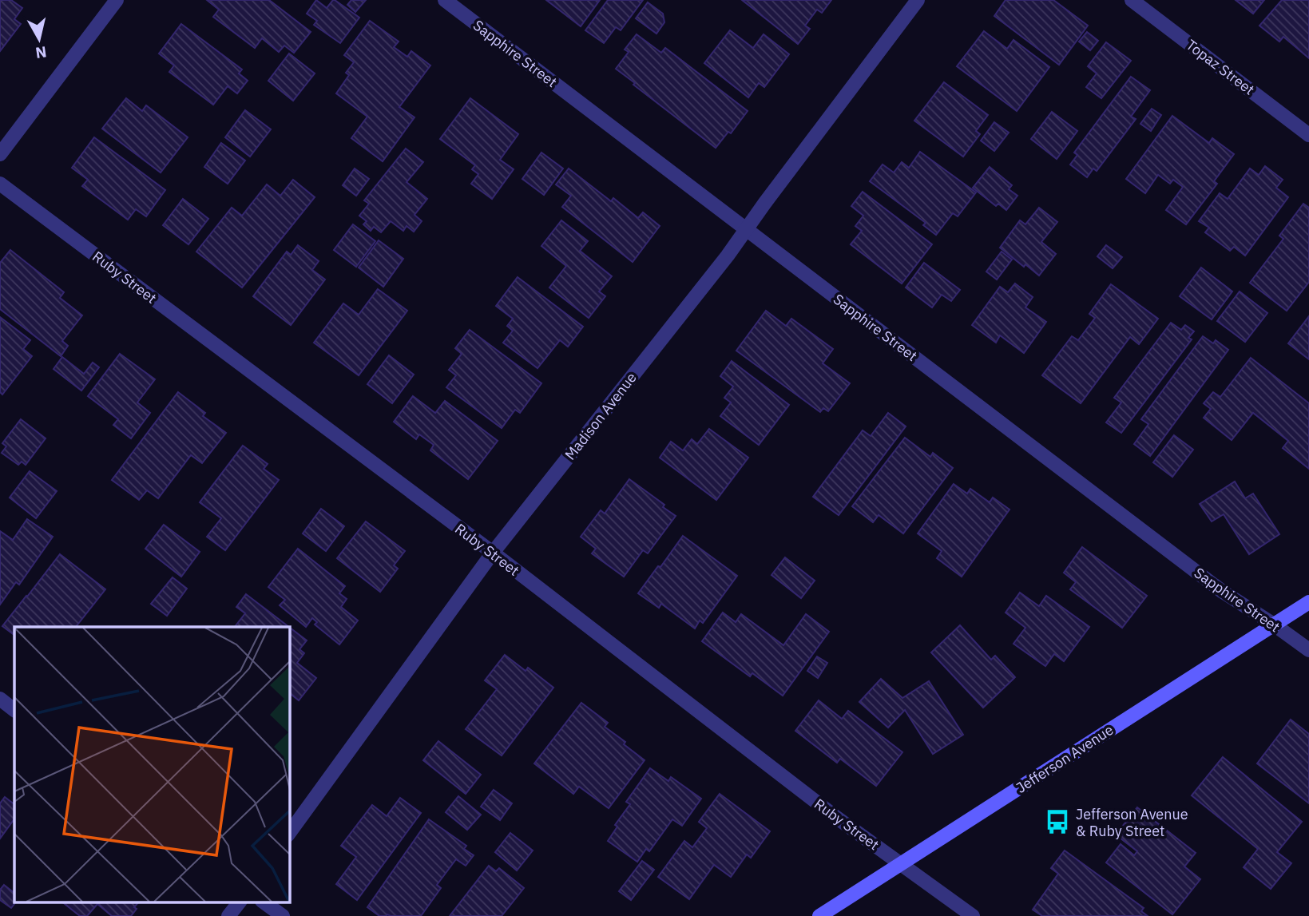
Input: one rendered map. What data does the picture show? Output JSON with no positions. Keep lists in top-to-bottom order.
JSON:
{
  "streets": {
    "main road": ["Jefferson Avenue"],
    "street": [
      "Sapphire Street",
      "Topaz Street",
      "Ruby Street",
      "Madison Avenue"
    ]
  },
  "crossings": [
    ["Sapphire Street", "Madison Avenue"],
    ["Sapphire Street", "Jefferson Avenue"],
    ["Ruby Street", "Madison Avenue"],
    ["Ruby Street", "Jefferson Avenue"]
  ],
  "places": {
    "bus stop": ["Jefferson Avenue & Ruby Street"]
  },
  "north": "bottom"
}
